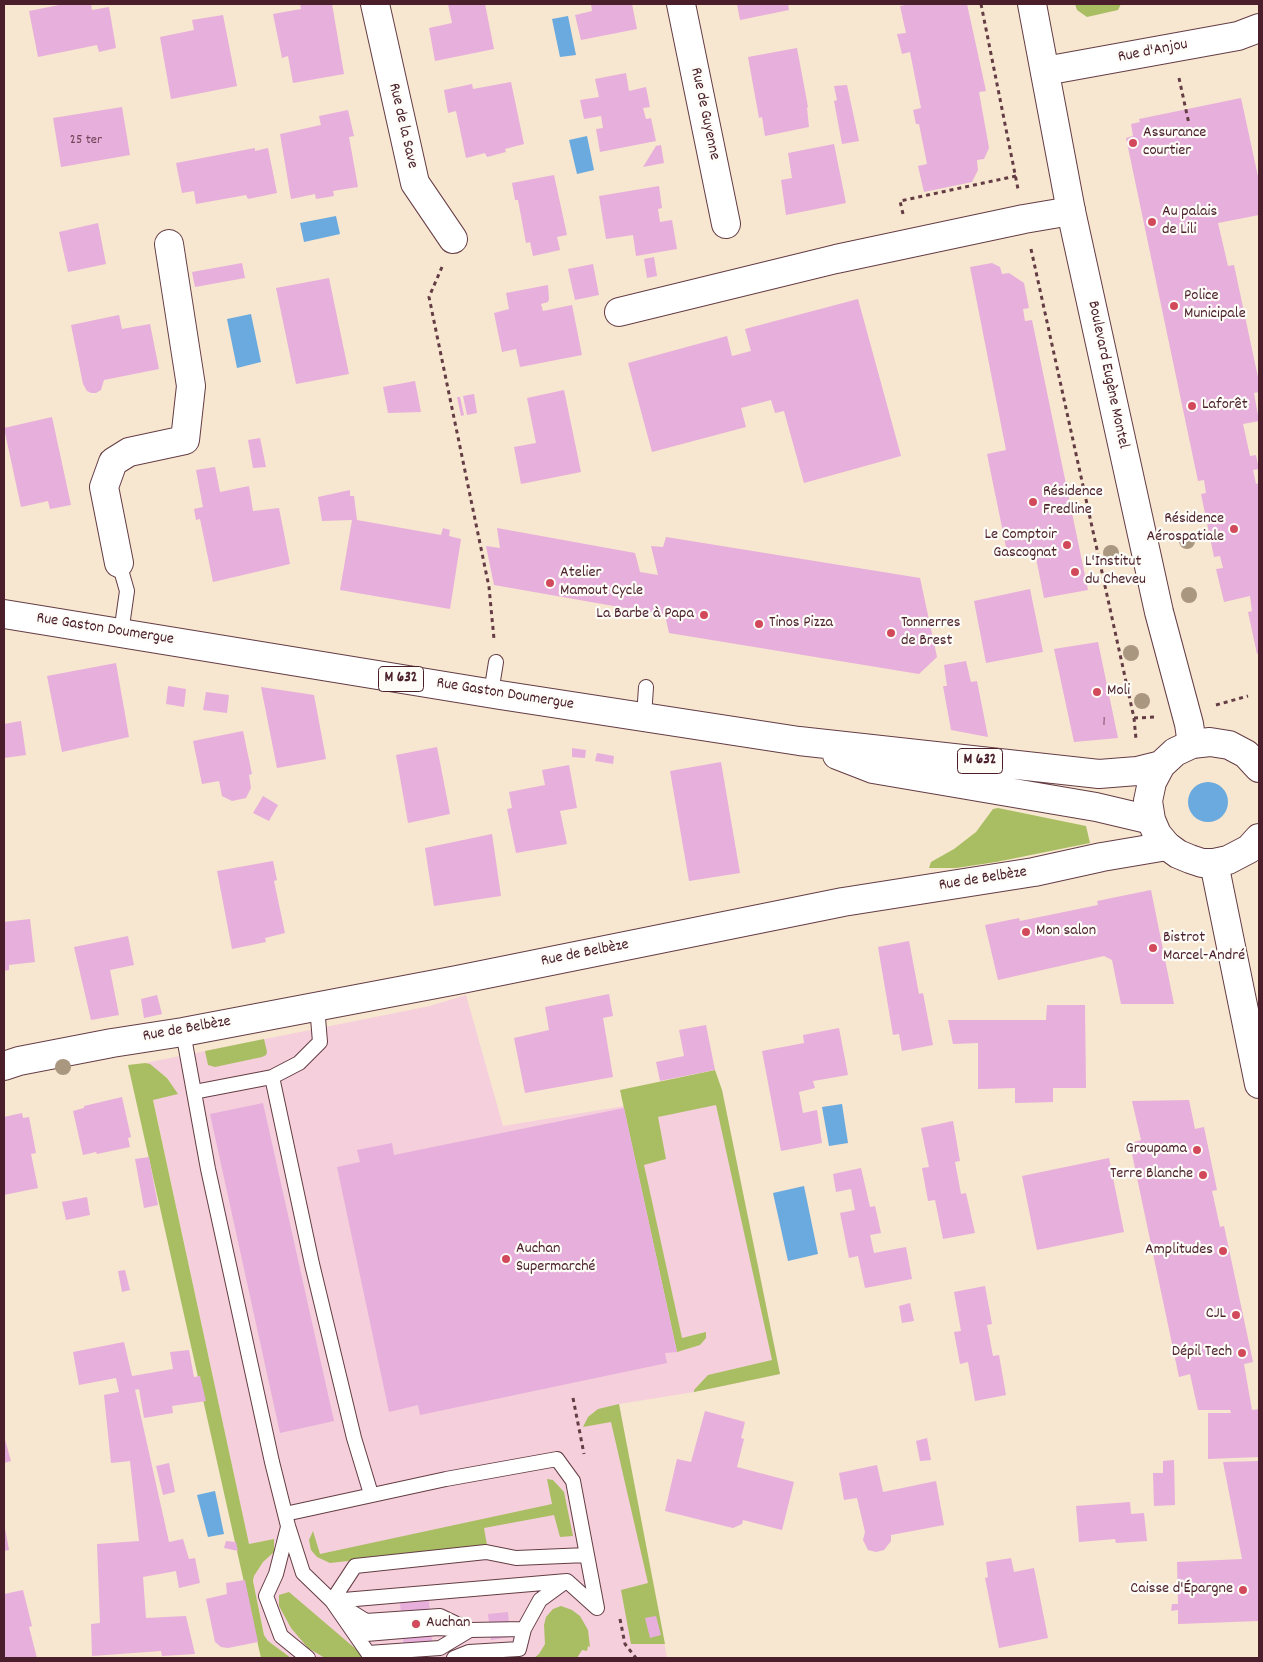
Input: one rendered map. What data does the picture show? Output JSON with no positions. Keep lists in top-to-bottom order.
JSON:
{
  "streets": {
    "street": [
      "Rue d'Anjou",
      "Rue de Guyenne",
      "Rue de la Save",
      "Boulevard Eugène Montel",
      "Rue Gaston Doumergue",
      "M 632",
      "Rue de Belbèze"
    ]
  },
  "crossings": [
    ["Rue d'Anjou", "Boulevard Eugène Montel"]
  ],
  "places": [
    "Assurance courtier",
    "Au palais de Lili",
    "Police Municipale",
    "Laforêt",
    "Résidence Fredline",
    "Résidence Aérospatiale",
    "Le Comptoir Gascognat",
    "L'Institut du Cheveu",
    "Atelier Mamout Cycle",
    "La Barbe à Papa",
    "Tinos Pizza",
    "Tonnerres de Brest",
    "Moli",
    "Mon salon",
    "Bistrot Marcel-André",
    "Groupama",
    "Terre Blanche",
    "Amplitudes",
    "Auchan Supermarché",
    "CJL",
    "Dépil Tech",
    "Caisse d'Épargne",
    "Auchan"
  ],
  "house_numbers": ["25 ter", "1"]
}
